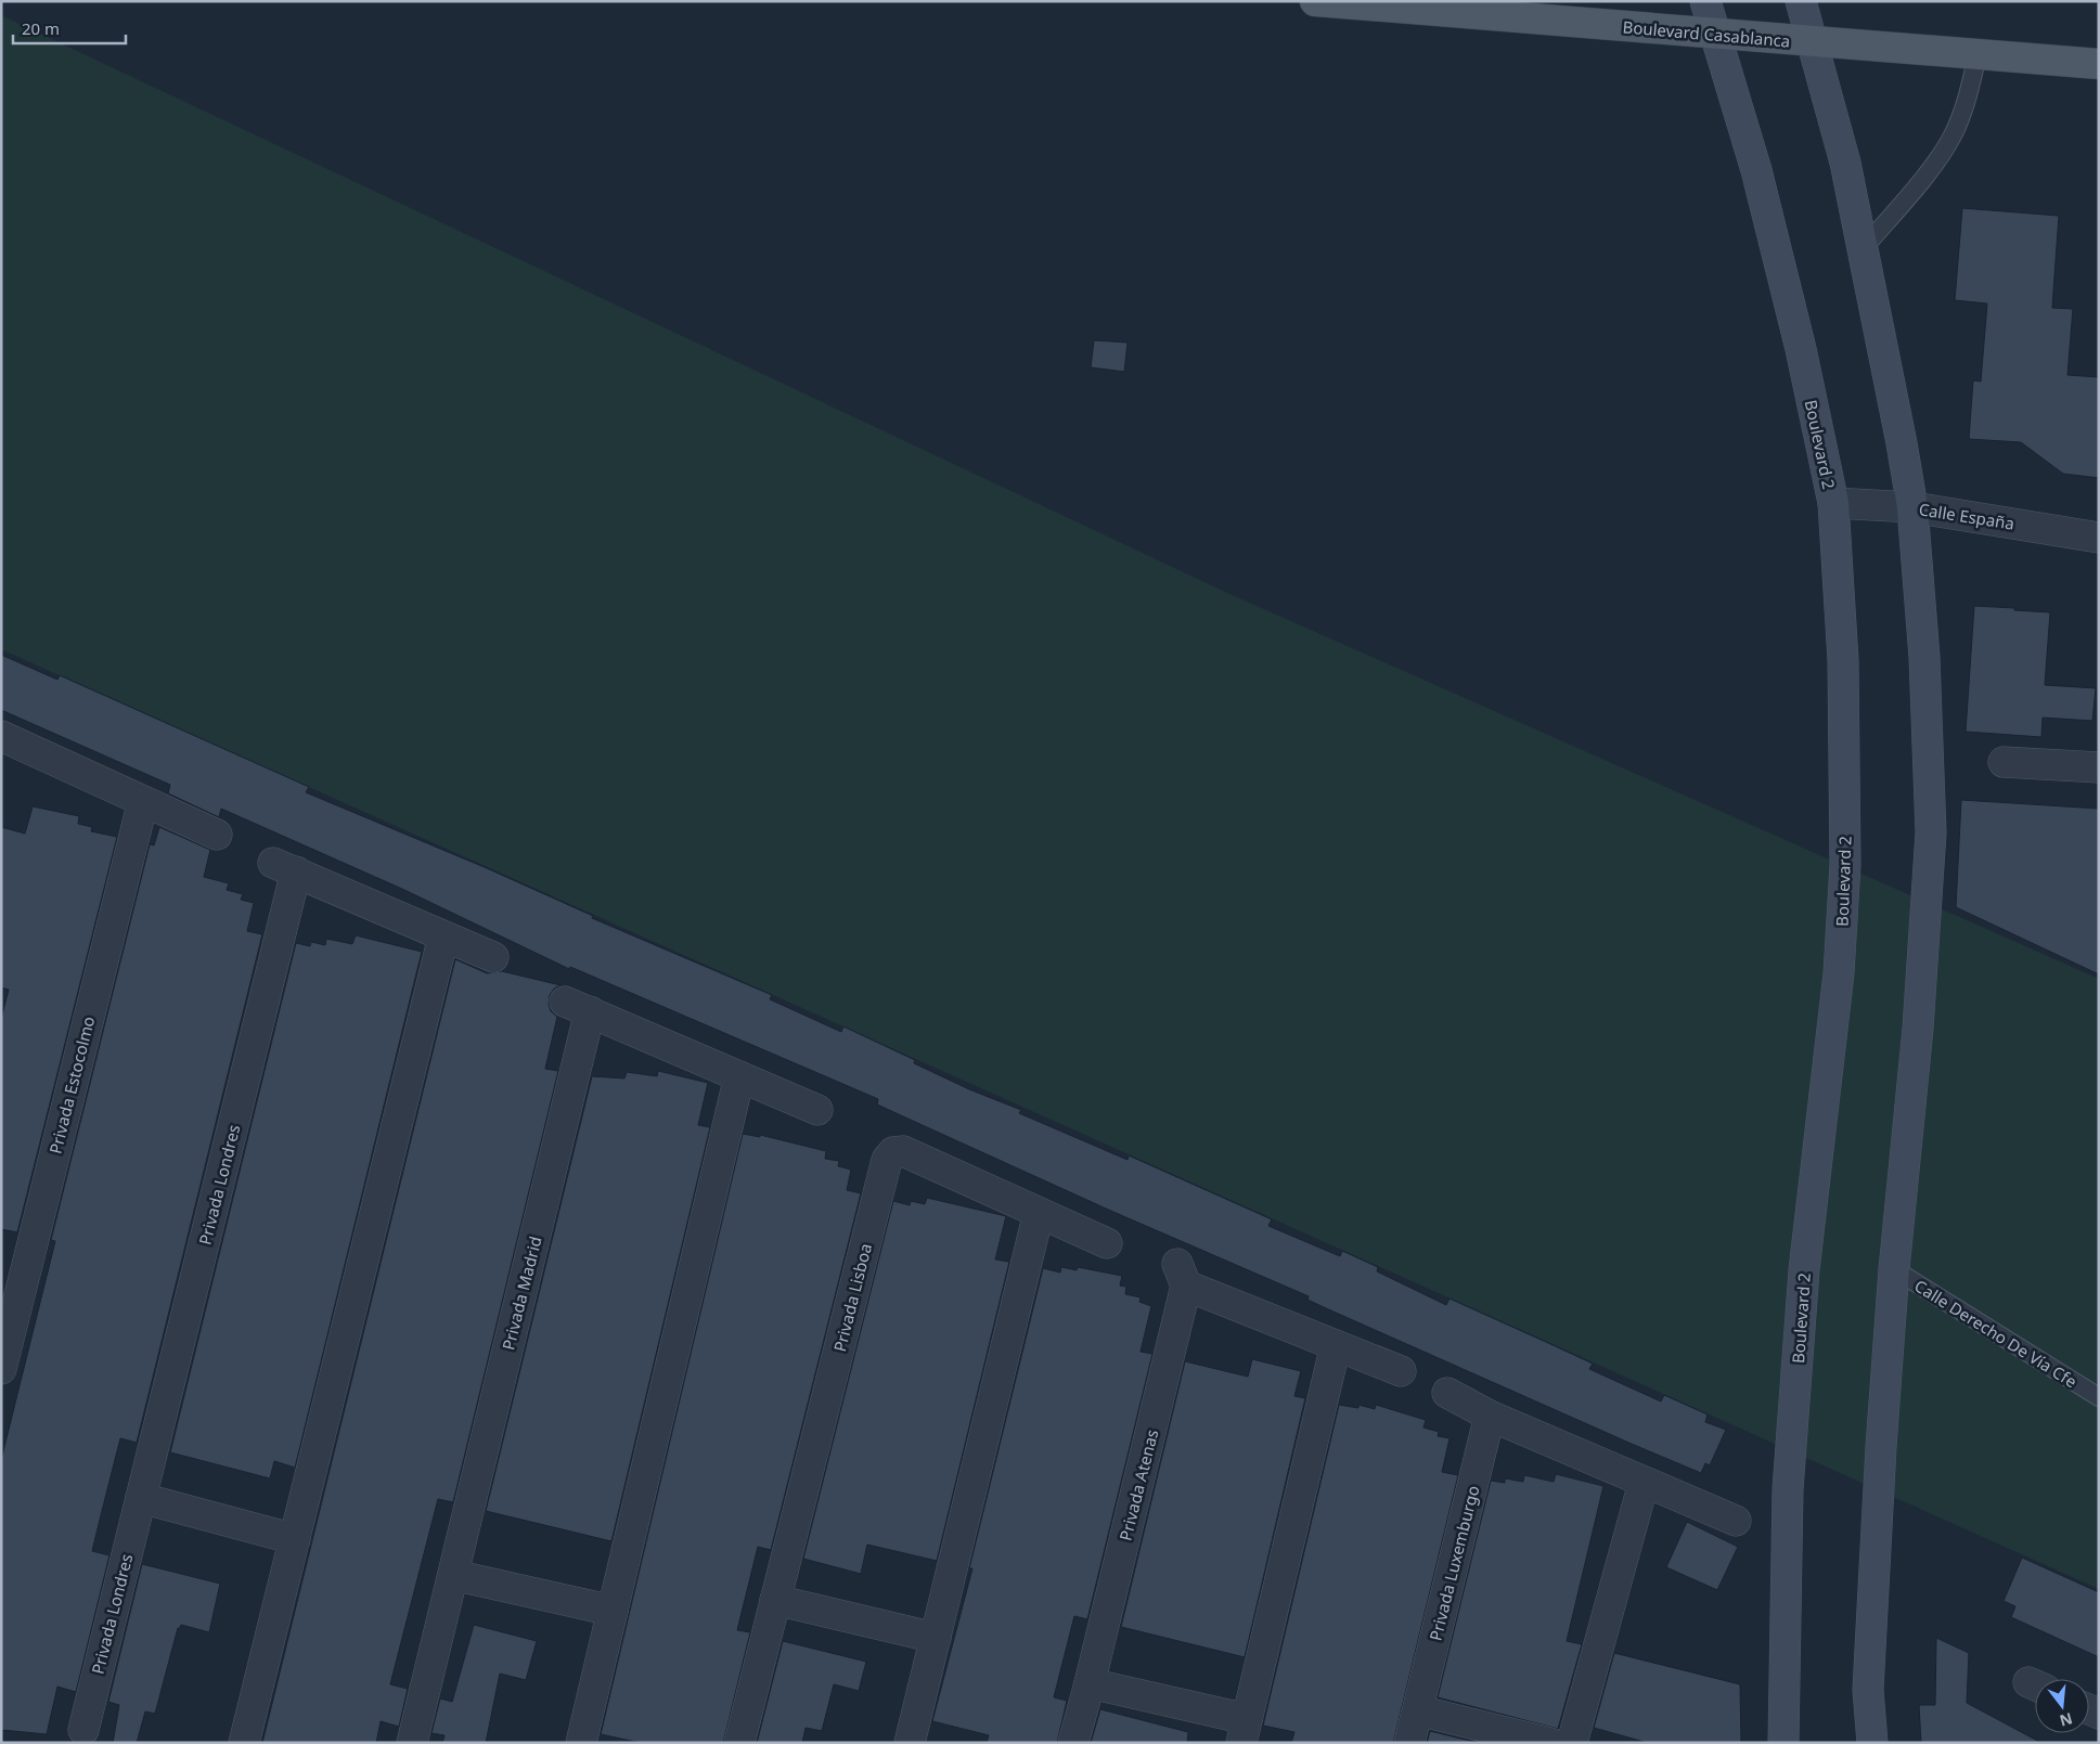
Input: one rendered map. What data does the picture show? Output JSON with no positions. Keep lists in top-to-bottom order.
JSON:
{
  "streets": {
    "main road": ["Boulevard Casablanca", "Boulevard 2"],
    "street": [
      "Calle España",
      "Privada Estocolmo",
      "Privada Londres",
      "Privada Madrid",
      "Privada Lisboa",
      "Privada Atenas",
      "Privada Luxemburgo"
    ],
    "lane": ["Calle Derecho De Vía Cfe"]
  },
  "crossings": [
    ["Boulevard Casablanca", "Boulevard 2"],
    ["Boulevard 2", "Calle España"]
  ],
  "scale_bar": "20 m",
  "north": "bottom"
}
